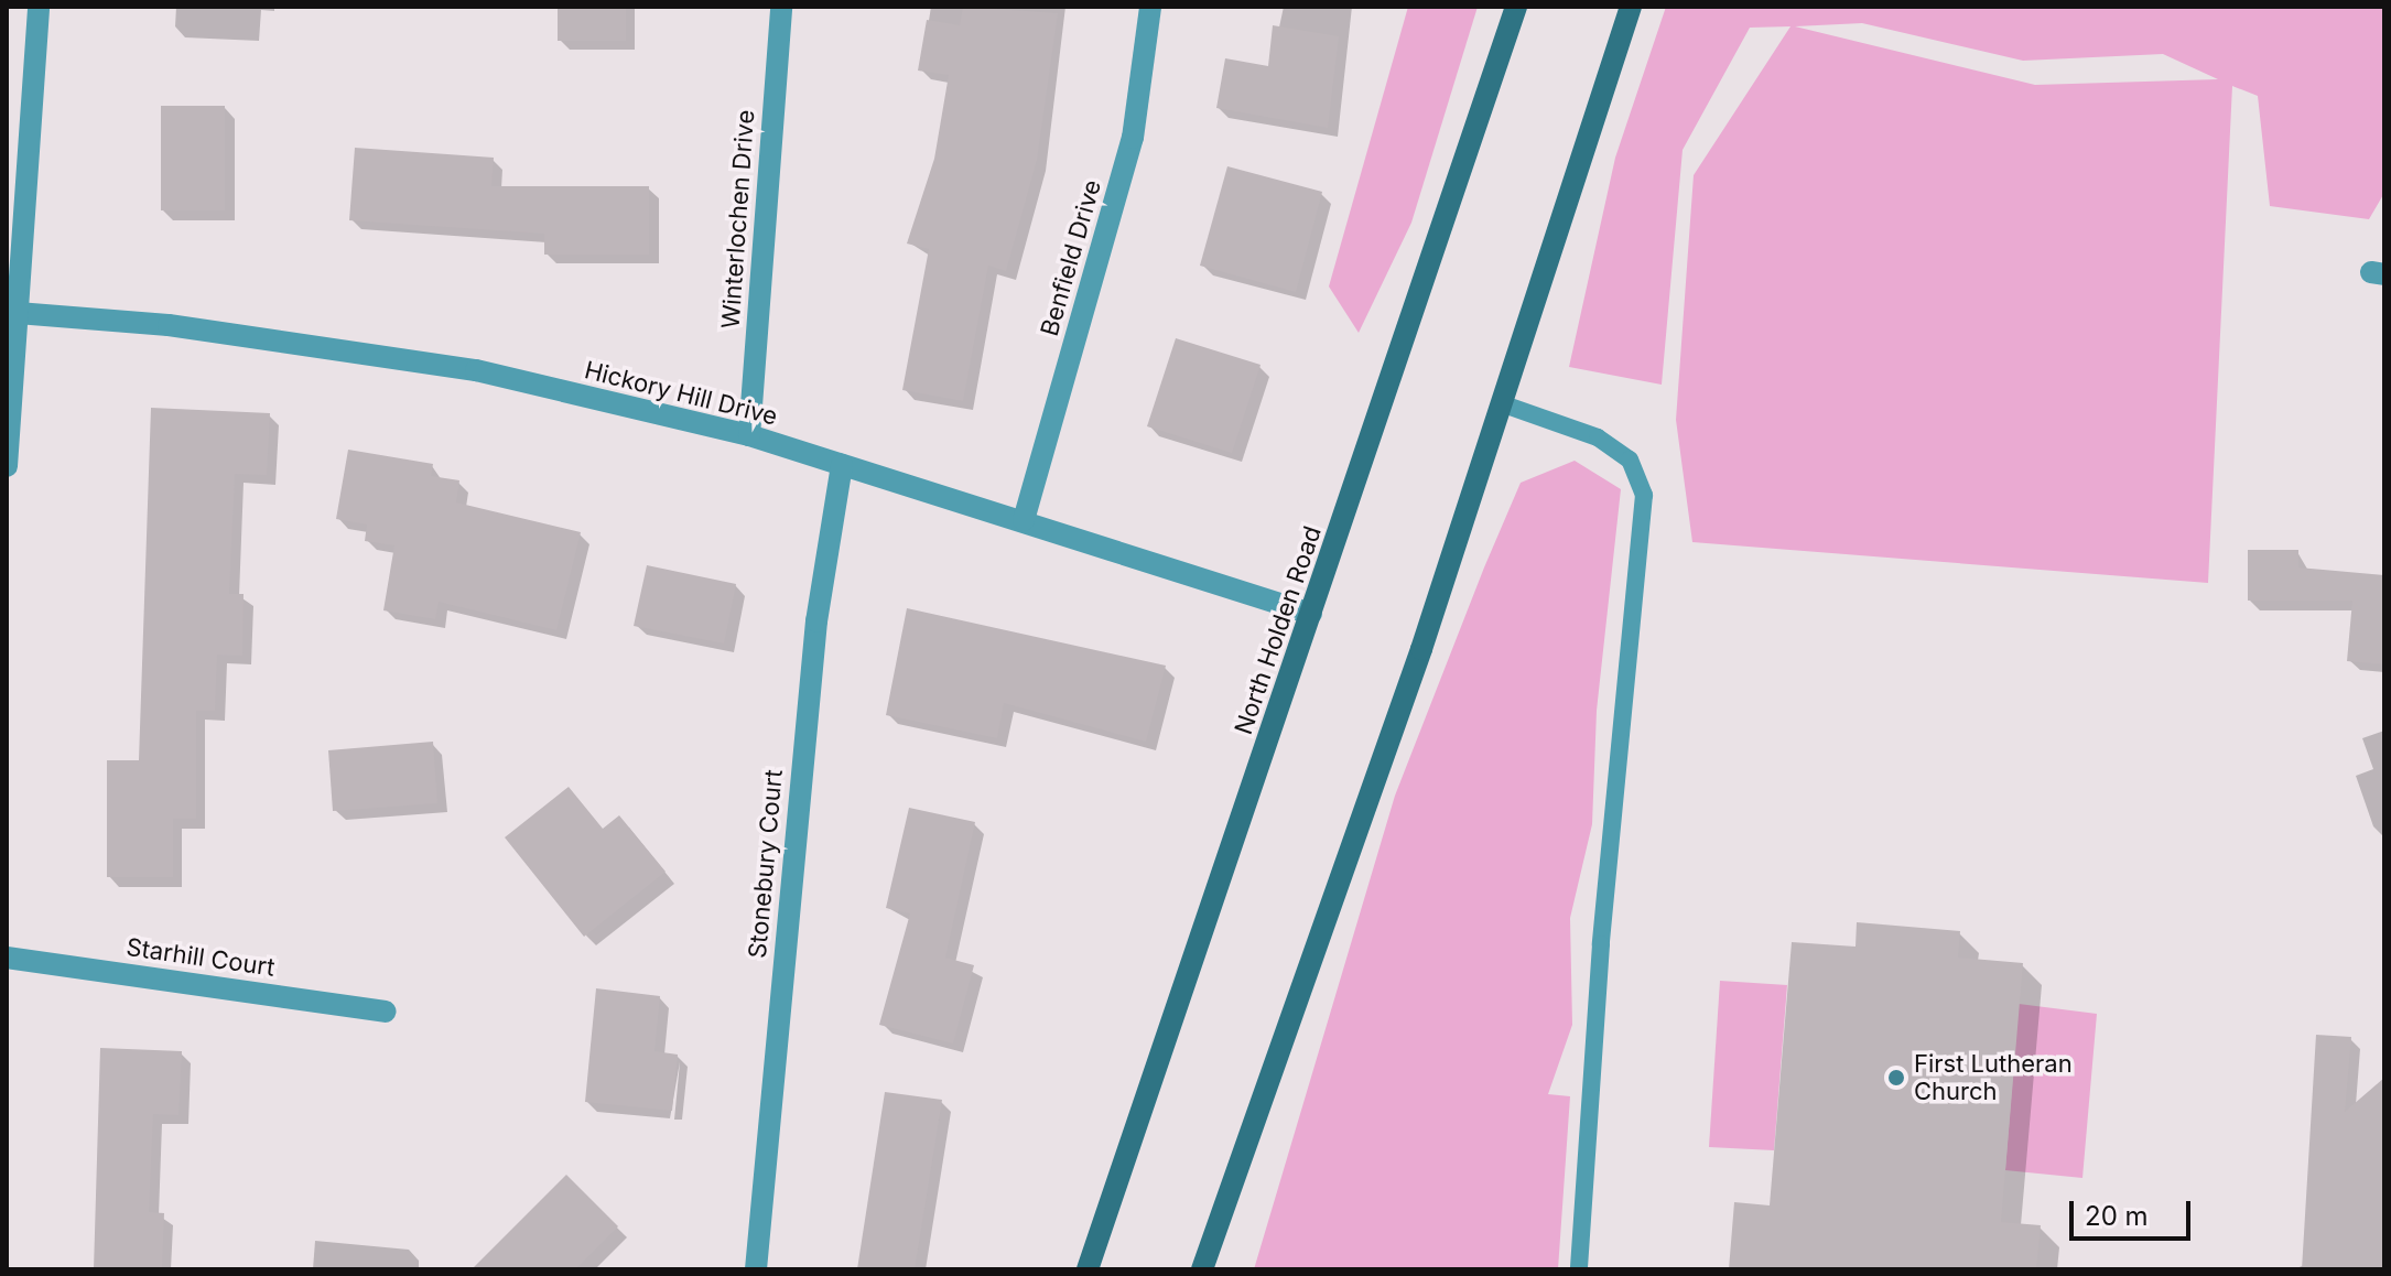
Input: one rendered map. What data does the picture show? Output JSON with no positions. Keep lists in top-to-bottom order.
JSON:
{
  "streets": {
    "main road": ["North Holden Road"],
    "street": [
      "Winterlochen Drive",
      "Benfield Drive",
      "Hickory Hill Drive",
      "Stonebury Court",
      "Starhill Court"
    ]
  },
  "crossings": [
    ["Winterlochen Drive", "Hickory Hill Drive"],
    ["Benfield Drive", "Hickory Hill Drive"],
    ["Hickory Hill Drive", "North Holden Road"],
    ["Hickory Hill Drive", "Stonebury Court"]
  ],
  "places": ["First Lutheran Church"],
  "scale_bar": "20 m"
}
